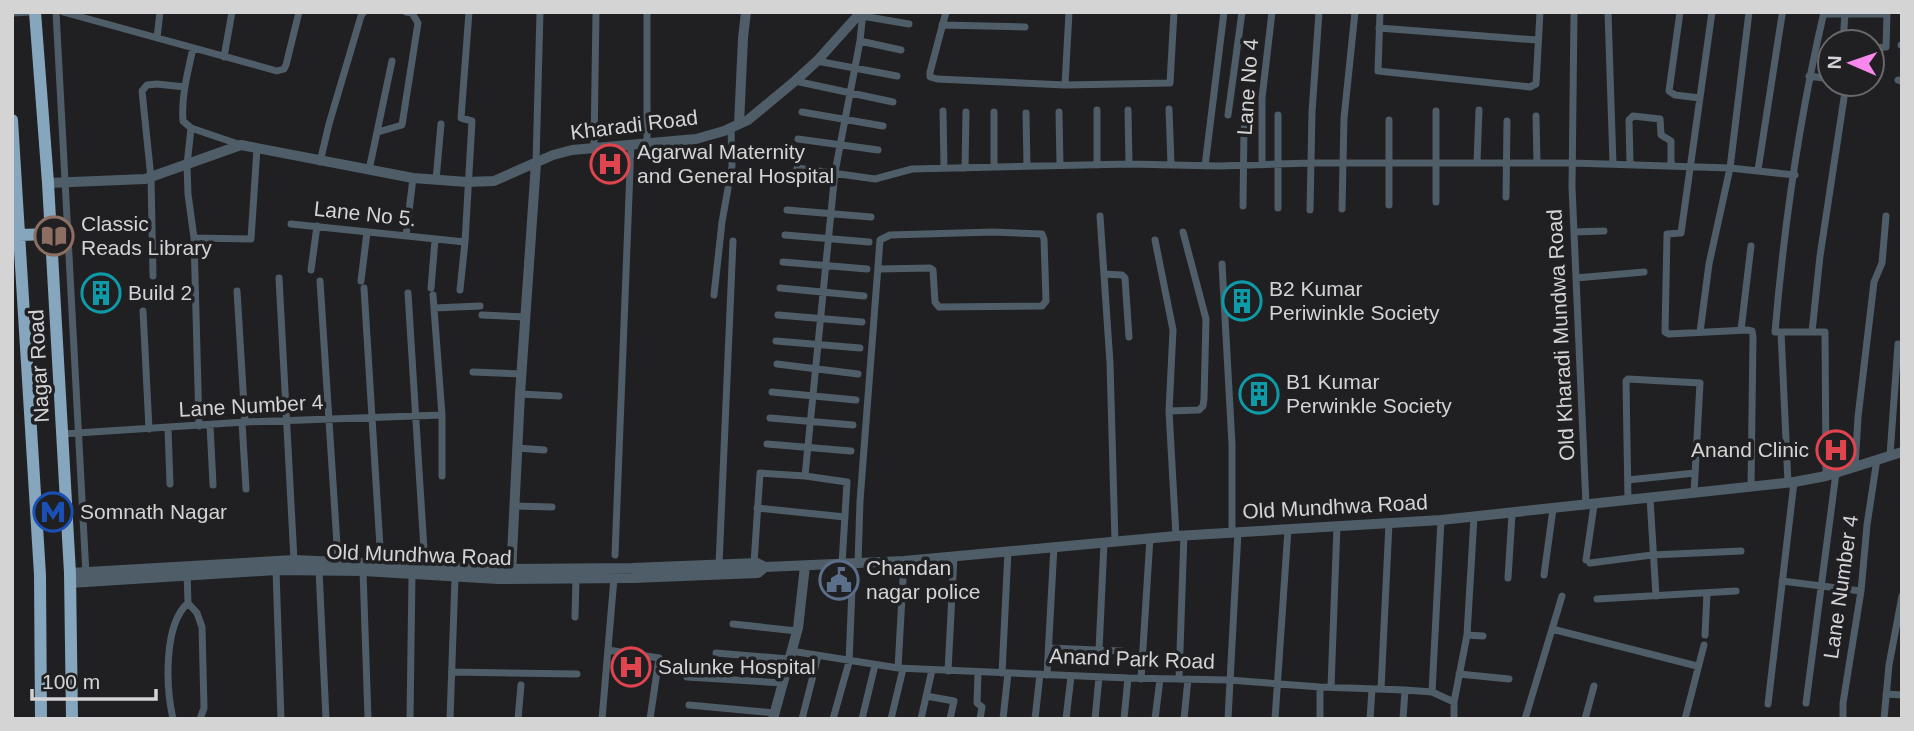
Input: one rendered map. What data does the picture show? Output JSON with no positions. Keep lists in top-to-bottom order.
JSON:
{
  "streets": {
    "highway": ["Nagar Road"],
    "street": [
      "Lane No 4",
      "Kharadi Road",
      "Lane No 5.",
      "Old Kharadi Mundwa Road",
      "Lane Number 4",
      "Old Mundhwa Road",
      "Anand Park Road"
    ]
  },
  "crossings": [
    ["Old Kharadi Mundwa Road", "Old Mundhwa Road"],
    ["Nagar Road", "Lane Number 4"],
    ["Nagar Road", "Old Mundhwa Road"],
    ["Lane Number 4", "Old Mundhwa Road"]
  ],
  "places": {
    "hospital": ["Agarwal Maternity and General Hospital", "Anand Clinic", "Salunke Hospital"],
    "library": ["Classic Reads Library"],
    "building": ["Build 2", "B2 Kumar Periwinkle Society", "B1 Kumar Perwinkle Society"],
    "metro station": ["Somnath Nagar"],
    "public building": ["Chandan nagar police"]
  },
  "scale_bar": "100 m",
  "north": "left"
}
